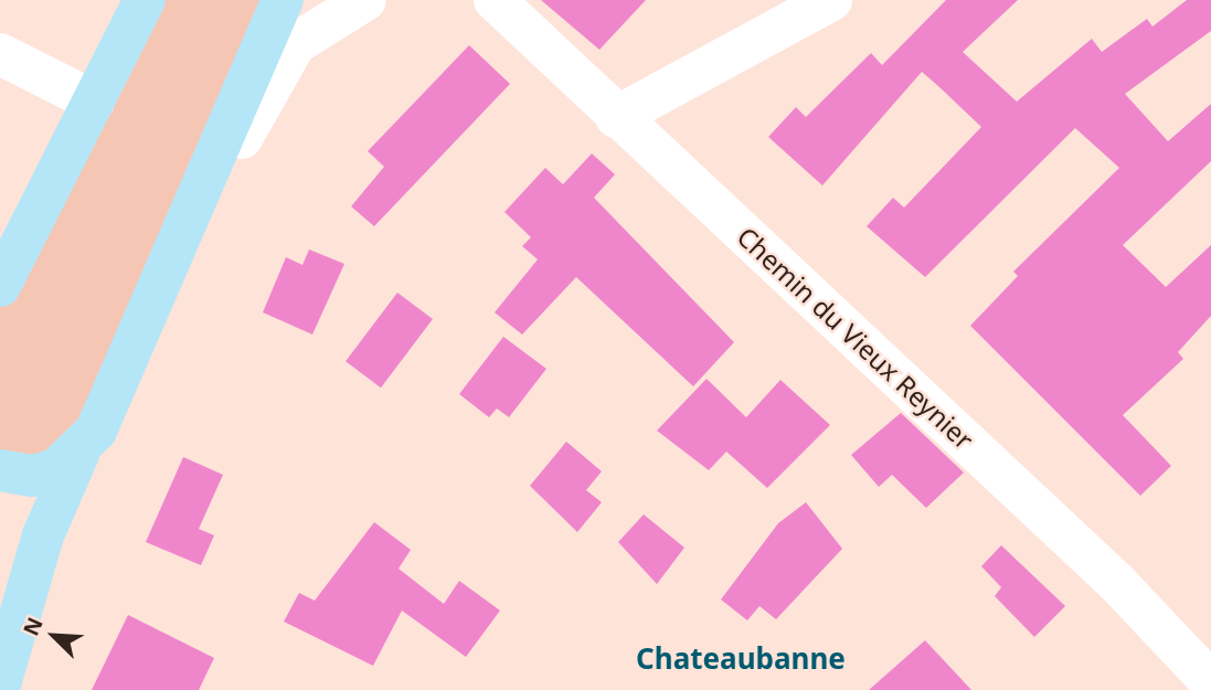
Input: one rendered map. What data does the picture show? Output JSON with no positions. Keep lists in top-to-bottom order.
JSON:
{
  "streets": {
    "street": ["Chemin du Vieux Reynier"]
  },
  "districts": ["Chateaubanne"],
  "north": "top left"
}
